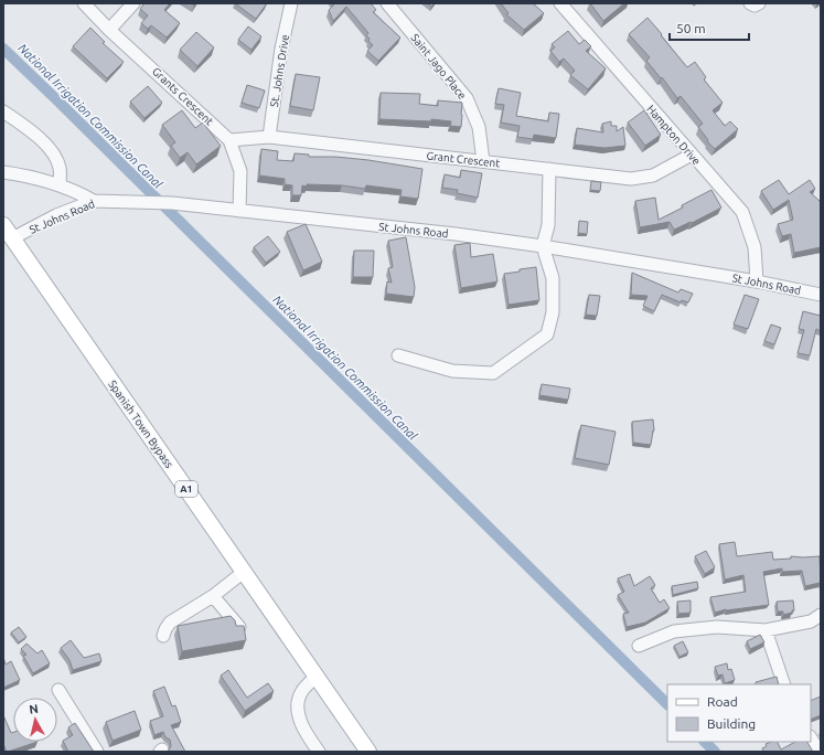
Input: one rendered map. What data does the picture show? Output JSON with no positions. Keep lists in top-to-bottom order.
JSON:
{
  "streets": {
    "main road": ["Spanish Town Bypass", "A1"],
    "street": [
      "Saint Jago Place",
      "St. Johns Drive",
      "Grants Crescent",
      "Hampton Drive",
      "Grant Crescent",
      "St Johns Road"
    ]
  },
  "crossings": [
    ["Saint Jago Place", "Grant Crescent"],
    ["St. Johns Drive", "Grant Crescent"],
    ["Grants Crescent", "Grant Crescent"],
    ["Grants Crescent", "St Johns Road"],
    ["Hampton Drive", "Grant Crescent"],
    ["Hampton Drive", "St Johns Road"],
    ["St Johns Road", "Spanish Town Bypass"]
  ],
  "water": ["National Irrigation Commission Canal"],
  "legend": ["Road", "Building"],
  "scale_bar": "50 m",
  "north": "top"
}
